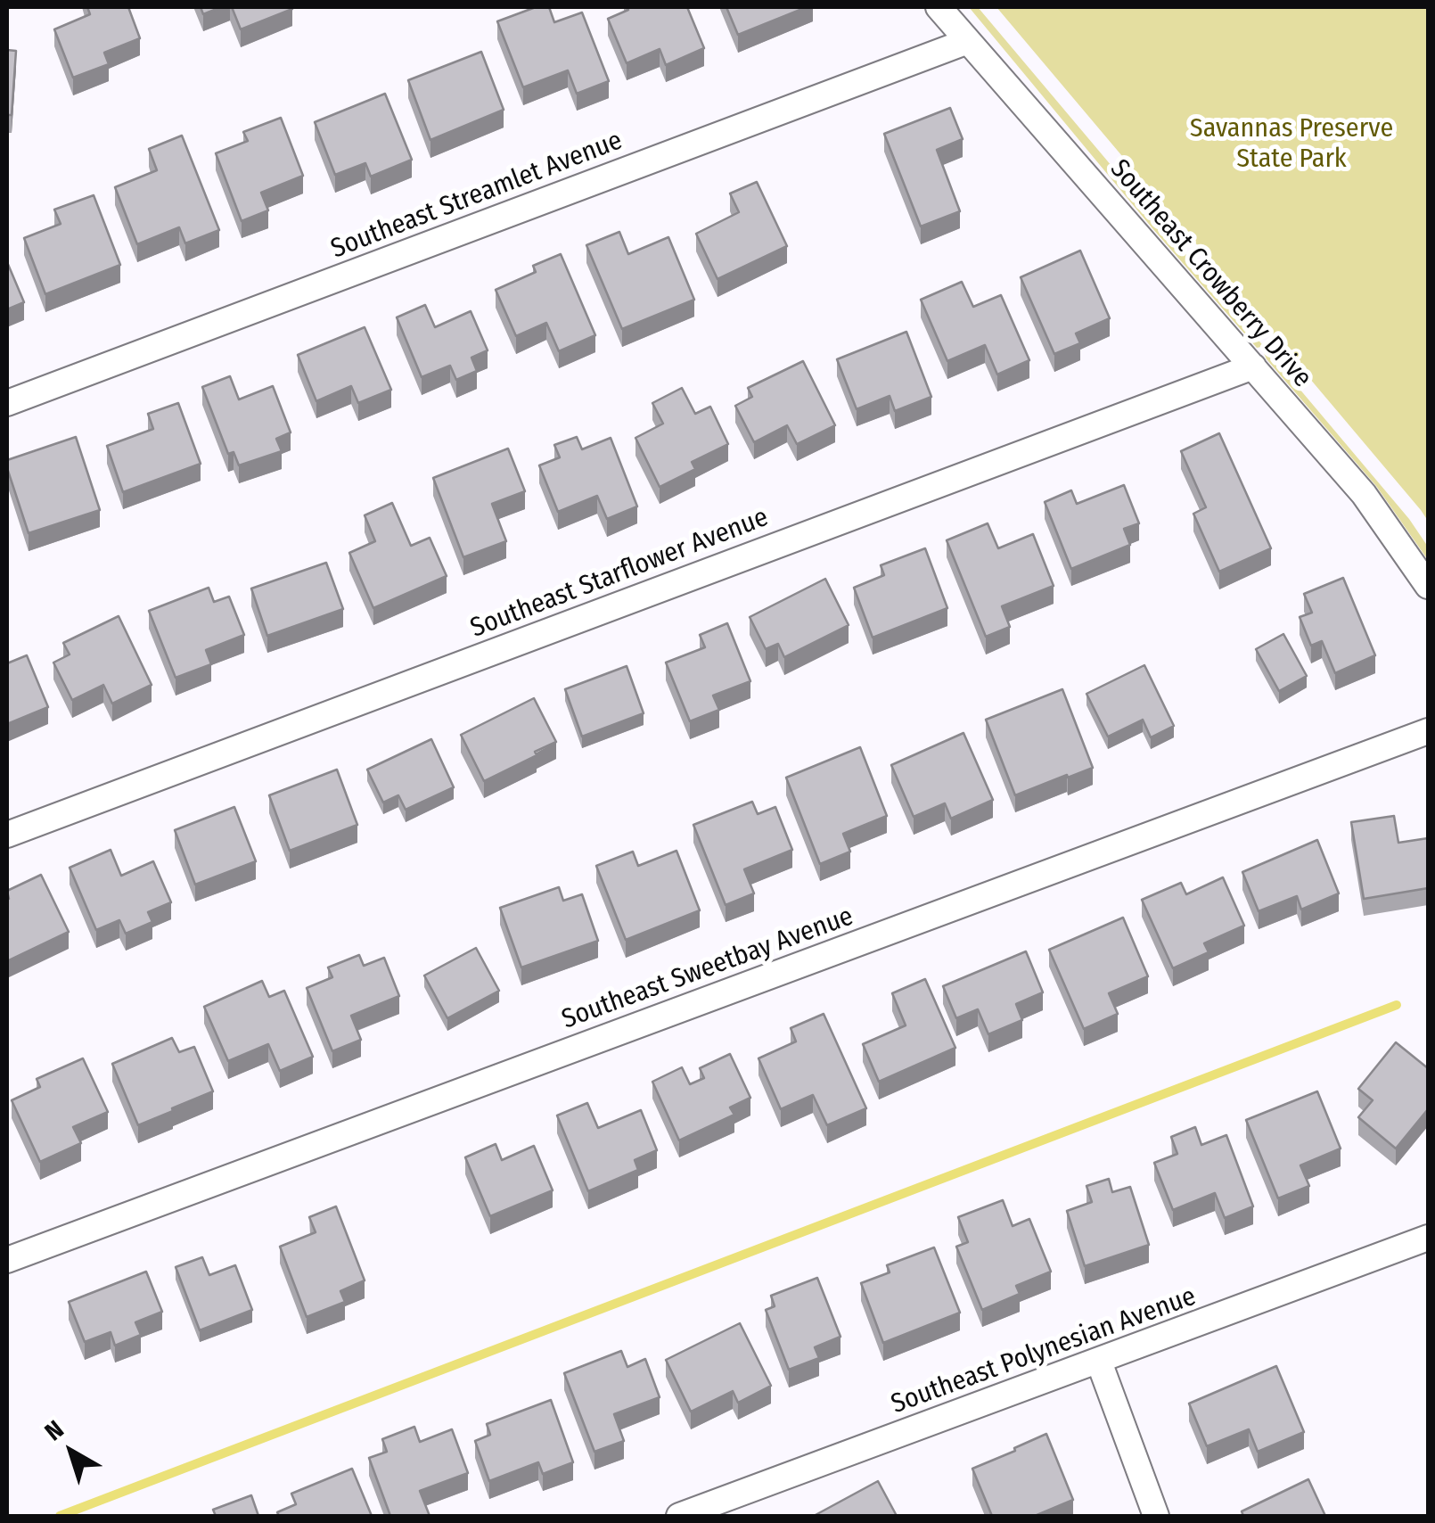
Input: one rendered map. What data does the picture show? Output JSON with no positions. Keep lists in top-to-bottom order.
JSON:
{
  "streets": {
    "street": [
      "Southeast Streamlet Avenue",
      "Southeast Crowberry Drive",
      "Southeast Starflower Avenue",
      "Southeast Sweetbay Avenue",
      "Southeast Polynesian Avenue"
    ]
  },
  "crossings": [
    ["Southeast Streamlet Avenue", "Southeast Crowberry Drive"],
    ["Southeast Crowberry Drive", "Southeast Starflower Avenue"]
  ],
  "parks": ["Savannas Preserve State Park"],
  "north": "top left"
}
